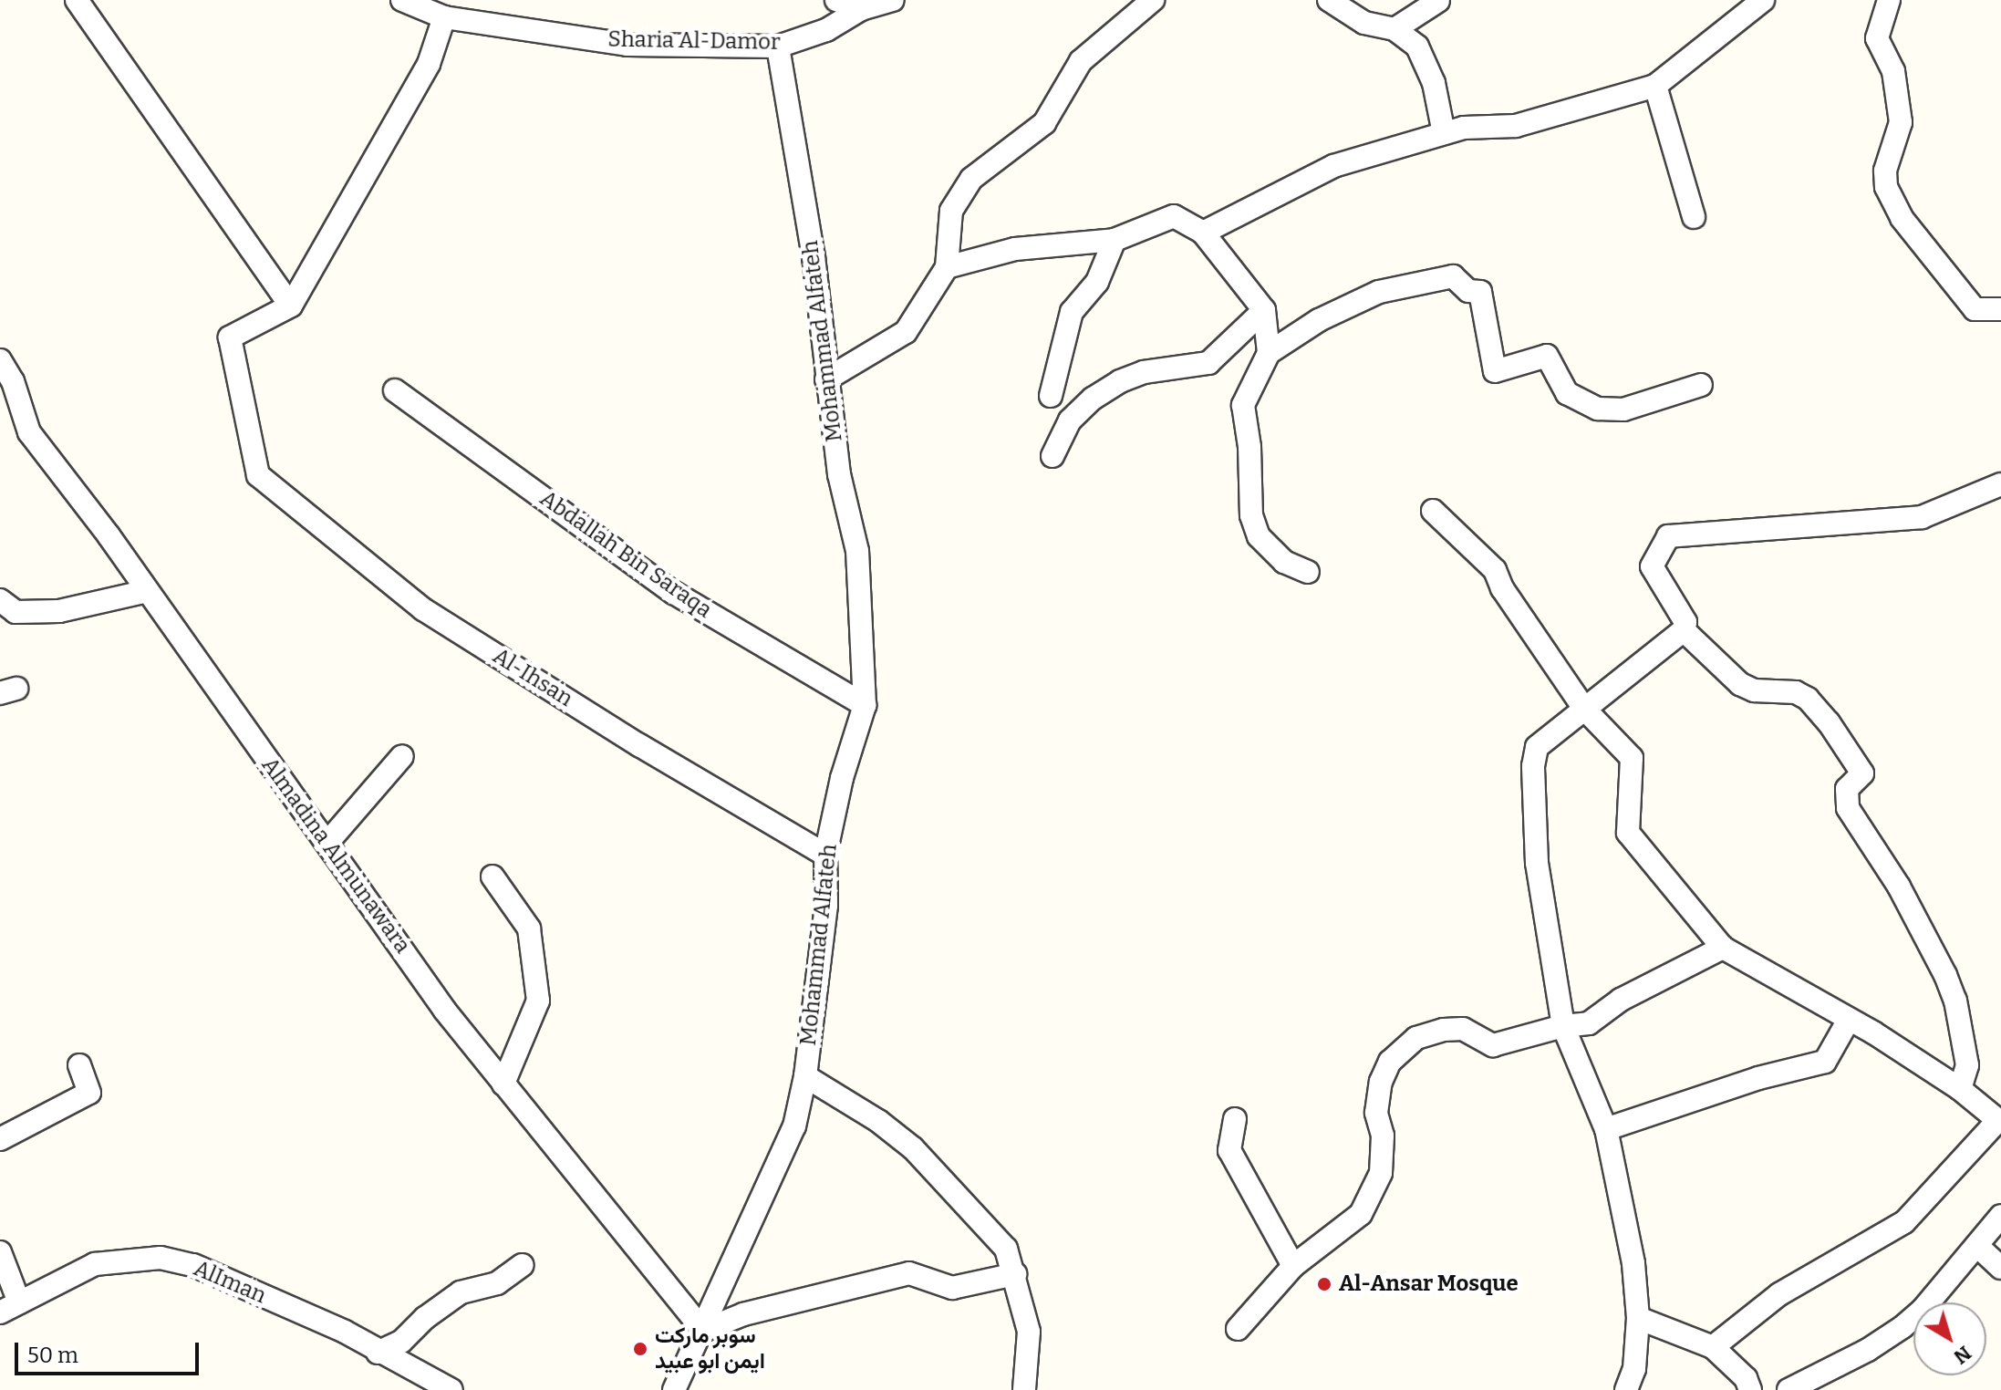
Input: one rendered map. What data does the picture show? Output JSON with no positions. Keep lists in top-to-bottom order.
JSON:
{
  "streets": {
    "street": [
      "Sharia Al-Damor",
      "Mohammad Alfateh",
      "Abdallah Bin Saraqa",
      "Al-Ihsan",
      "Almadina Almunawara",
      "AlIman"
    ]
  },
  "crossings": [
    ["Sharia Al-Damor", "Mohammad Alfateh"],
    ["Mohammad Alfateh", "Abdallah Bin Saraqa"],
    ["Mohammad Alfateh", "Al-Ihsan"],
    ["Mohammad Alfateh", "Almadina Almunawara"]
  ],
  "places": ["Al-Ansar Mosque", "سوبر ماركت ايمن ابو عبيد"],
  "scale_bar": "50 m",
  "north": "bottom right"
}
